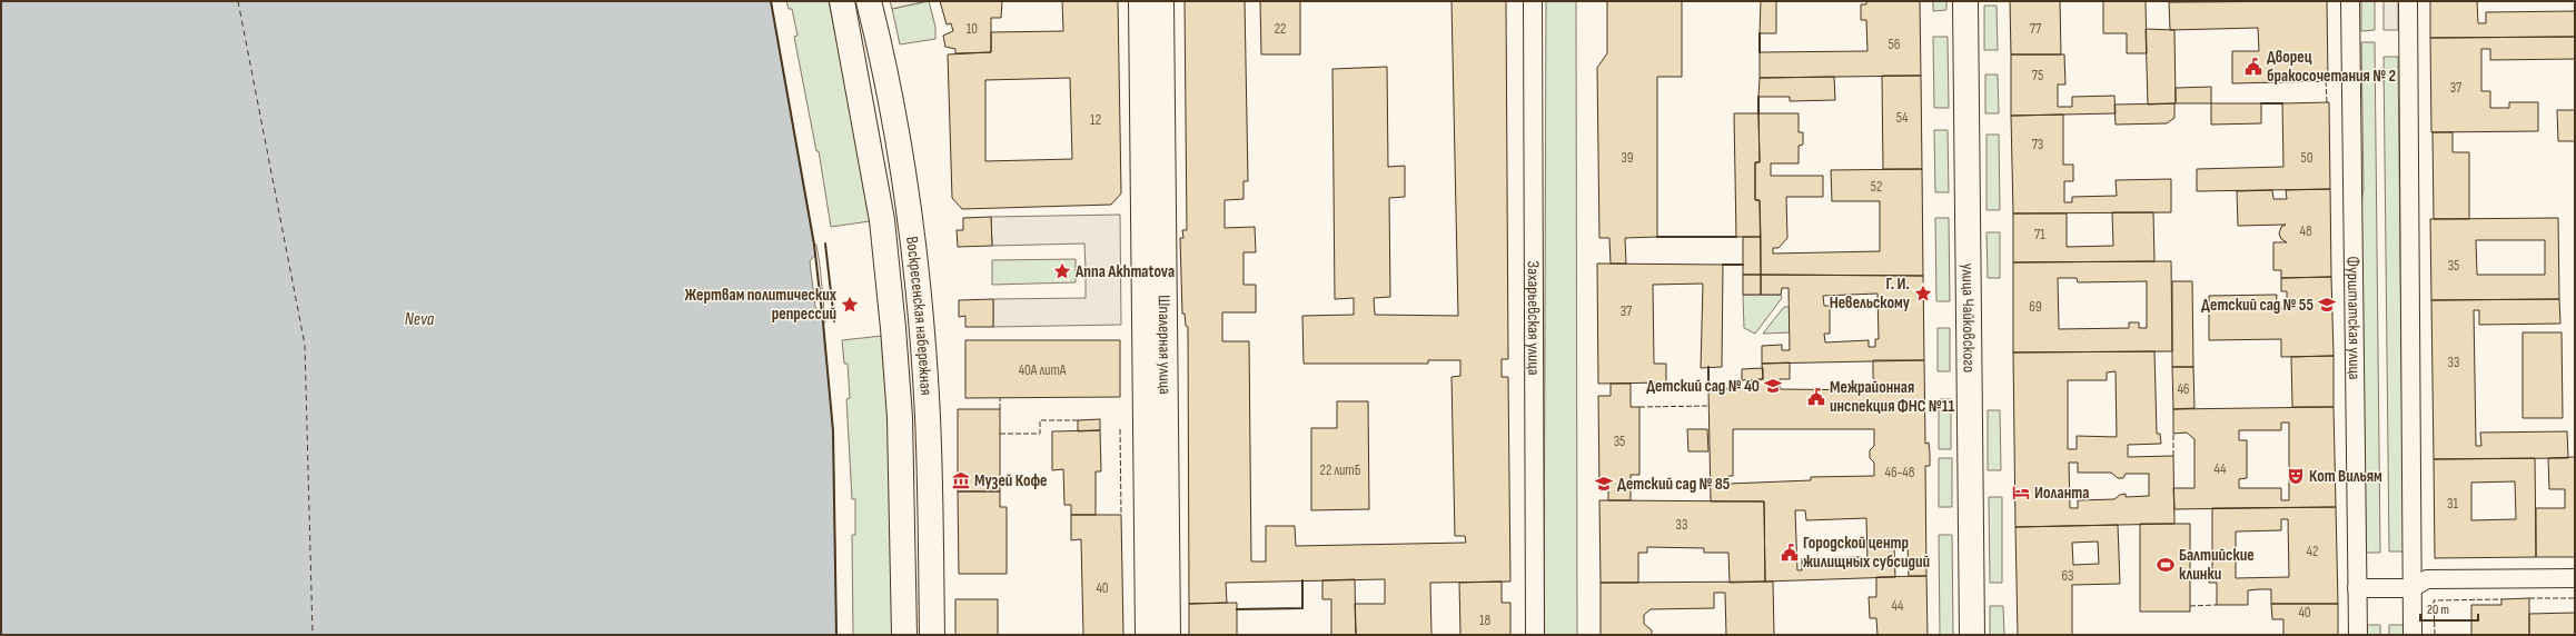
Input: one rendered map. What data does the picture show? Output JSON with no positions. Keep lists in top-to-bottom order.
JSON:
{
  "streets": {
    "street": [
      "Воскресенская набережная",
      "Захарьевская улица",
      "улица Чайковского",
      "Фурштатская улица",
      "Шпалерная улица"
    ]
  },
  "water": ["Neva"],
  "places": {
    "public building": ["Дворец бракосочетания № 2", "Межрайонная инспекция ФНС №11", "Городской центр жилищных субсидий"],
    "place": ["Anna Akhmatova", "Г. И. Невельскому", "Жертвам политических репрессий"],
    "school or university": ["Детский сад № 55", "Детский сад № 40", "Детский сад № 85"],
    "theatre": ["Кот Вильям"],
    "museum": ["Музей Кофе"],
    "hotel": ["Иоланта"],
    "sports": ["Балтийские клинки"]
  },
  "house_numbers": [
    "10",
    "22",
    "77",
    "56",
    "75",
    "37",
    "54",
    "12",
    "73",
    "39",
    "50",
    "52",
    "48",
    "71",
    "35",
    "69",
    "37",
    "33",
    "40А литА",
    "46",
    "35",
    "44",
    "22 литБ",
    "46-48",
    "31",
    "33",
    "42",
    "63",
    "40",
    "44",
    "40",
    "18"
  ],
  "scale_bar": "20 m"
}
